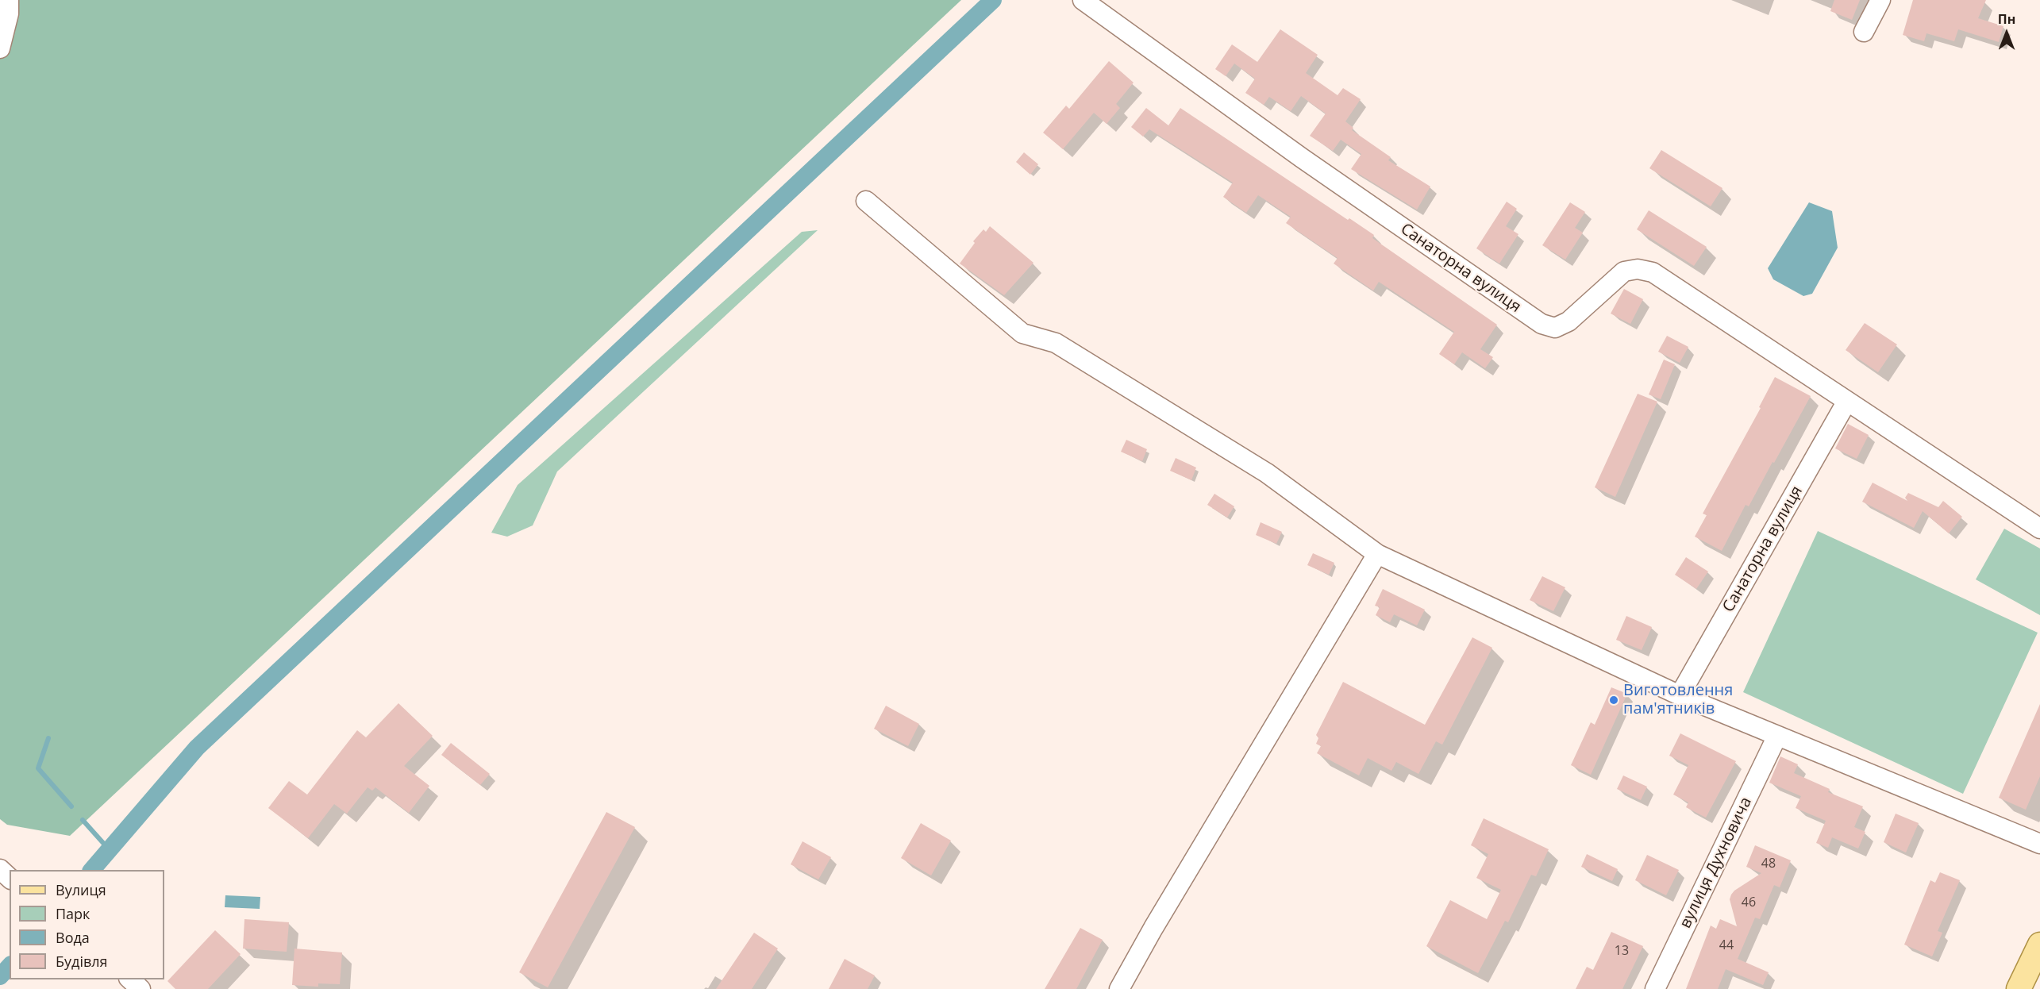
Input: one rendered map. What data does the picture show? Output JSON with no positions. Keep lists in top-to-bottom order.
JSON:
{
  "streets": {
    "street": ["Санаторна вулиця", "вулиця Духновича"]
  },
  "places": ["Виготовлення пам'ятників"],
  "house_numbers": [
    "48",
    "46",
    "44",
    "13"
  ],
  "legend": [
    "Вулиця",
    "Парк",
    "Вода",
    "Будівля"
  ],
  "north": "top"
}
